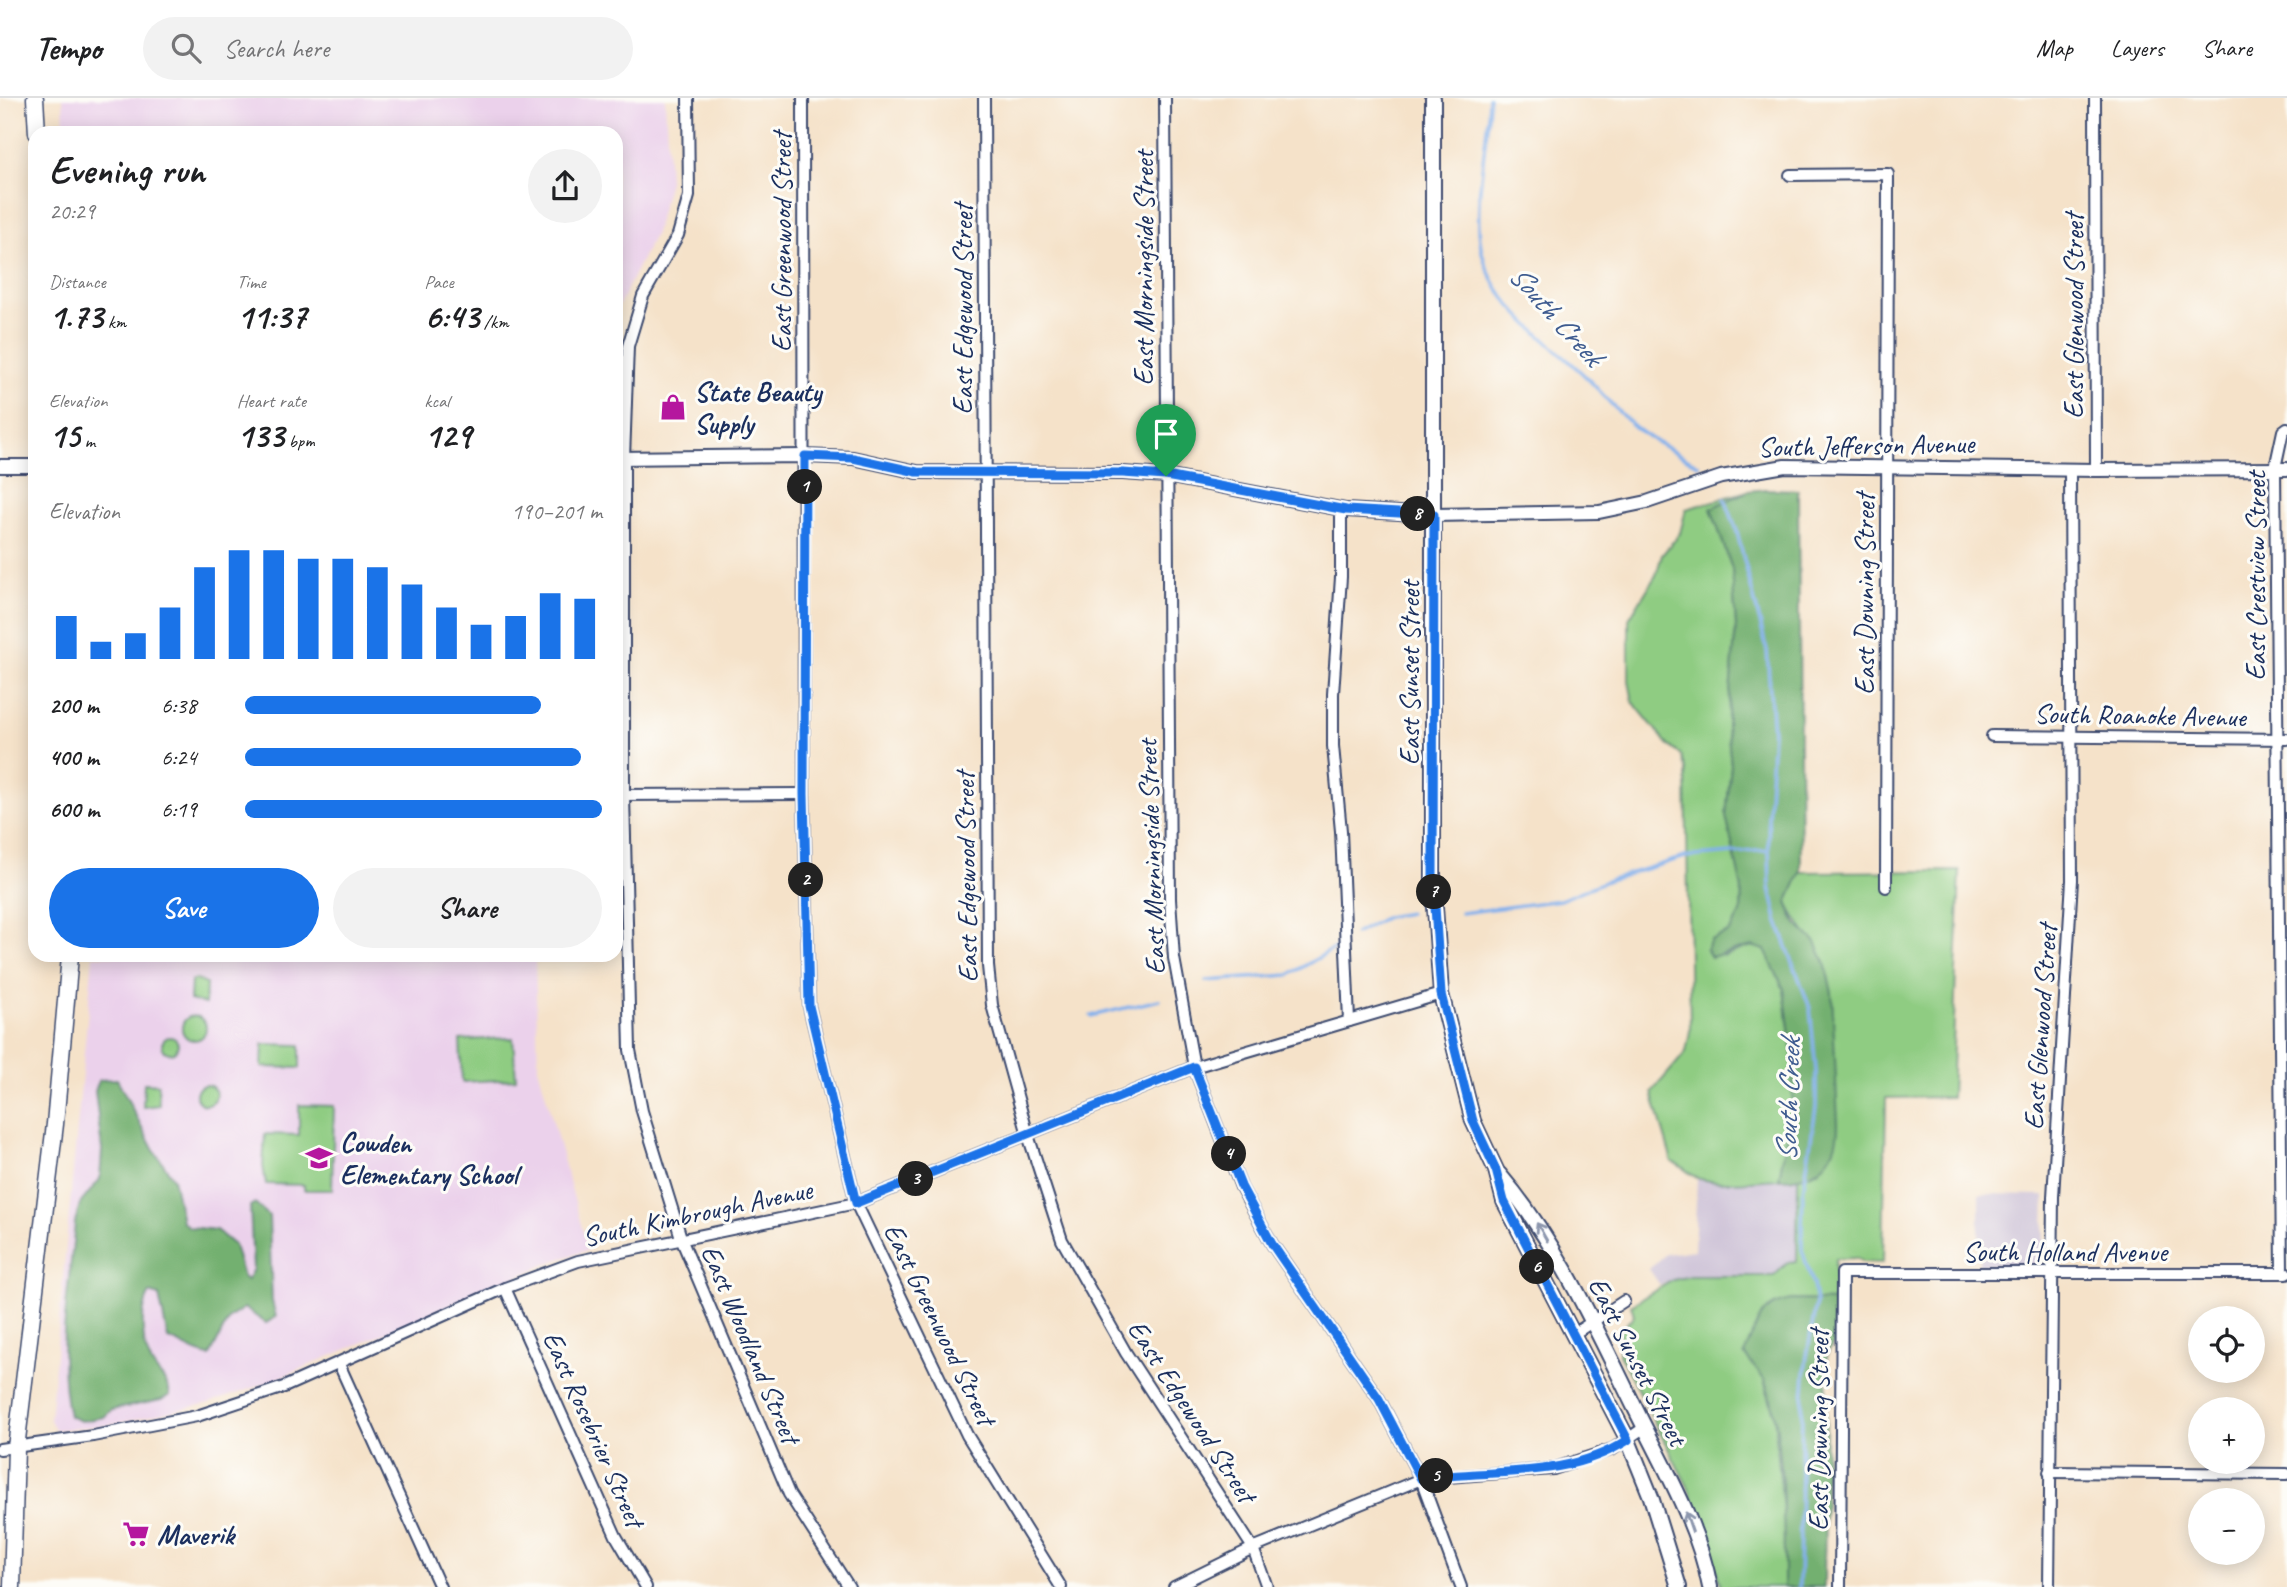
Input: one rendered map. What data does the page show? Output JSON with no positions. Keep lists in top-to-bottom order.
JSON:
{
  "streets": {
    "main road": ["East Sunset Street"],
    "street": [
      "East Greenwood Street",
      "East Morningside Street",
      "East Edgewood Street",
      "East Glenwood Street",
      "South Jefferson Avenue",
      "East Crestview Street",
      "East Downing Street",
      "South Roanoke Avenue",
      "South Kimbrough Avenue",
      "South Holland Avenue",
      "East Woodland Street",
      "East Rosebrier Street"
    ]
  },
  "crossings": [
    ["East Greenwood Street", "South Jefferson Avenue"],
    ["East Greenwood Street", "South Kimbrough Avenue"],
    ["East Morningside Street", "South Jefferson Avenue"],
    ["East Morningside Street", "South Kimbrough Avenue"],
    ["East Edgewood Street", "South Jefferson Avenue"],
    ["East Edgewood Street", "South Kimbrough Avenue"],
    ["East Glenwood Street", "South Jefferson Avenue"],
    ["East Glenwood Street", "South Roanoke Avenue"],
    ["East Glenwood Street", "South Holland Avenue"],
    ["South Jefferson Avenue", "East Crestview Street"],
    ["South Jefferson Avenue", "East Downing Street"],
    ["South Jefferson Avenue", "East Sunset Street"],
    ["East Crestview Street", "South Roanoke Avenue"],
    ["East Crestview Street", "South Holland Avenue"],
    ["East Downing Street", "South Holland Avenue"],
    ["East Sunset Street", "South Kimbrough Avenue"],
    ["South Kimbrough Avenue", "East Woodland Street"],
    ["South Kimbrough Avenue", "East Rosebrier Street"]
  ],
  "water": ["South Creek"],
  "places": {
    "shop": ["State Beauty Supply"],
    "school or university": ["Cowden Elementary School"],
    "supermarket": ["Maverik"]
  },
  "page": {
    "header": "Tempo",
    "search": "Search here",
    "nav": ["Map", "Layers", "Share"],
    "heading": ["Evening run", "20:29"],
    "stats": [
      ["Distance", "1.73 km"],
      ["Time", "11:37"],
      ["Pace", "6:43 /km"],
      ["Elevation", "15 m"],
      ["Heart rate", "133 bpm"],
      ["kcal", "129"]
    ],
    "pins": [
      "1",
      "8",
      "2",
      "7",
      "4",
      "3",
      "6",
      "5"
    ],
    "chart": ["Elevation", "190–201 m"],
    "list": [
      {
        "name": "200 m",
        "note": "6:38"
      },
      {
        "name": "400 m",
        "note": "6:24"
      },
      {
        "name": "600 m",
        "note": "6:19"
      }
    ],
    "buttons": ["Save", "Share"],
    "map_buttons": ["+", "−"]
  }
}
